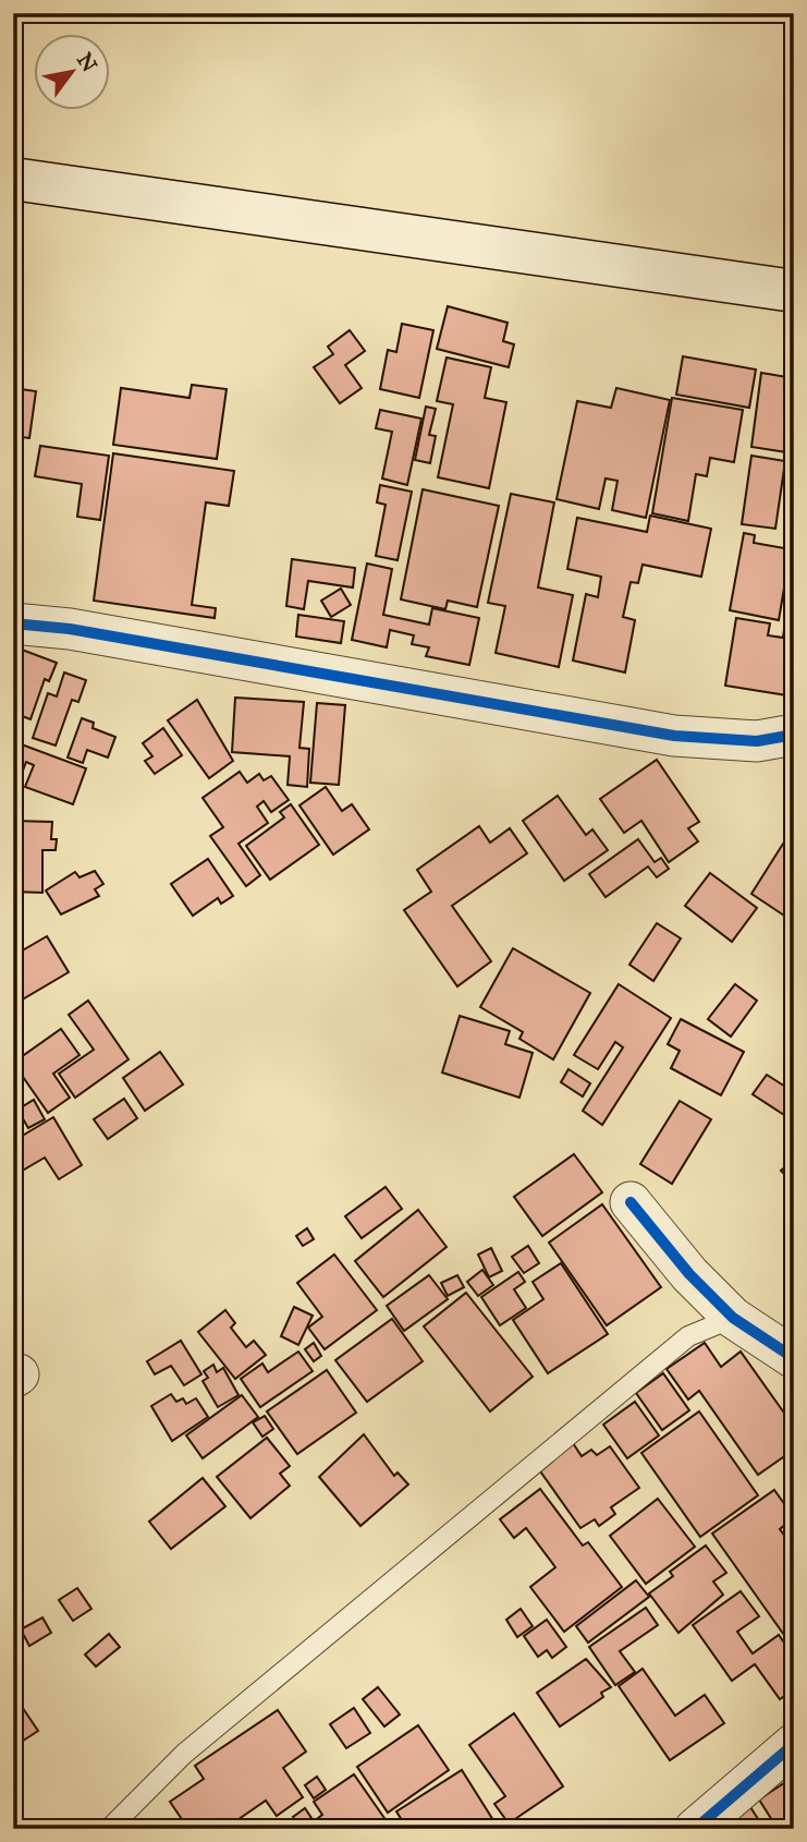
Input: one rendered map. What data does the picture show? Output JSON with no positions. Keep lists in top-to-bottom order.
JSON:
{
  "north": "top right"
}
